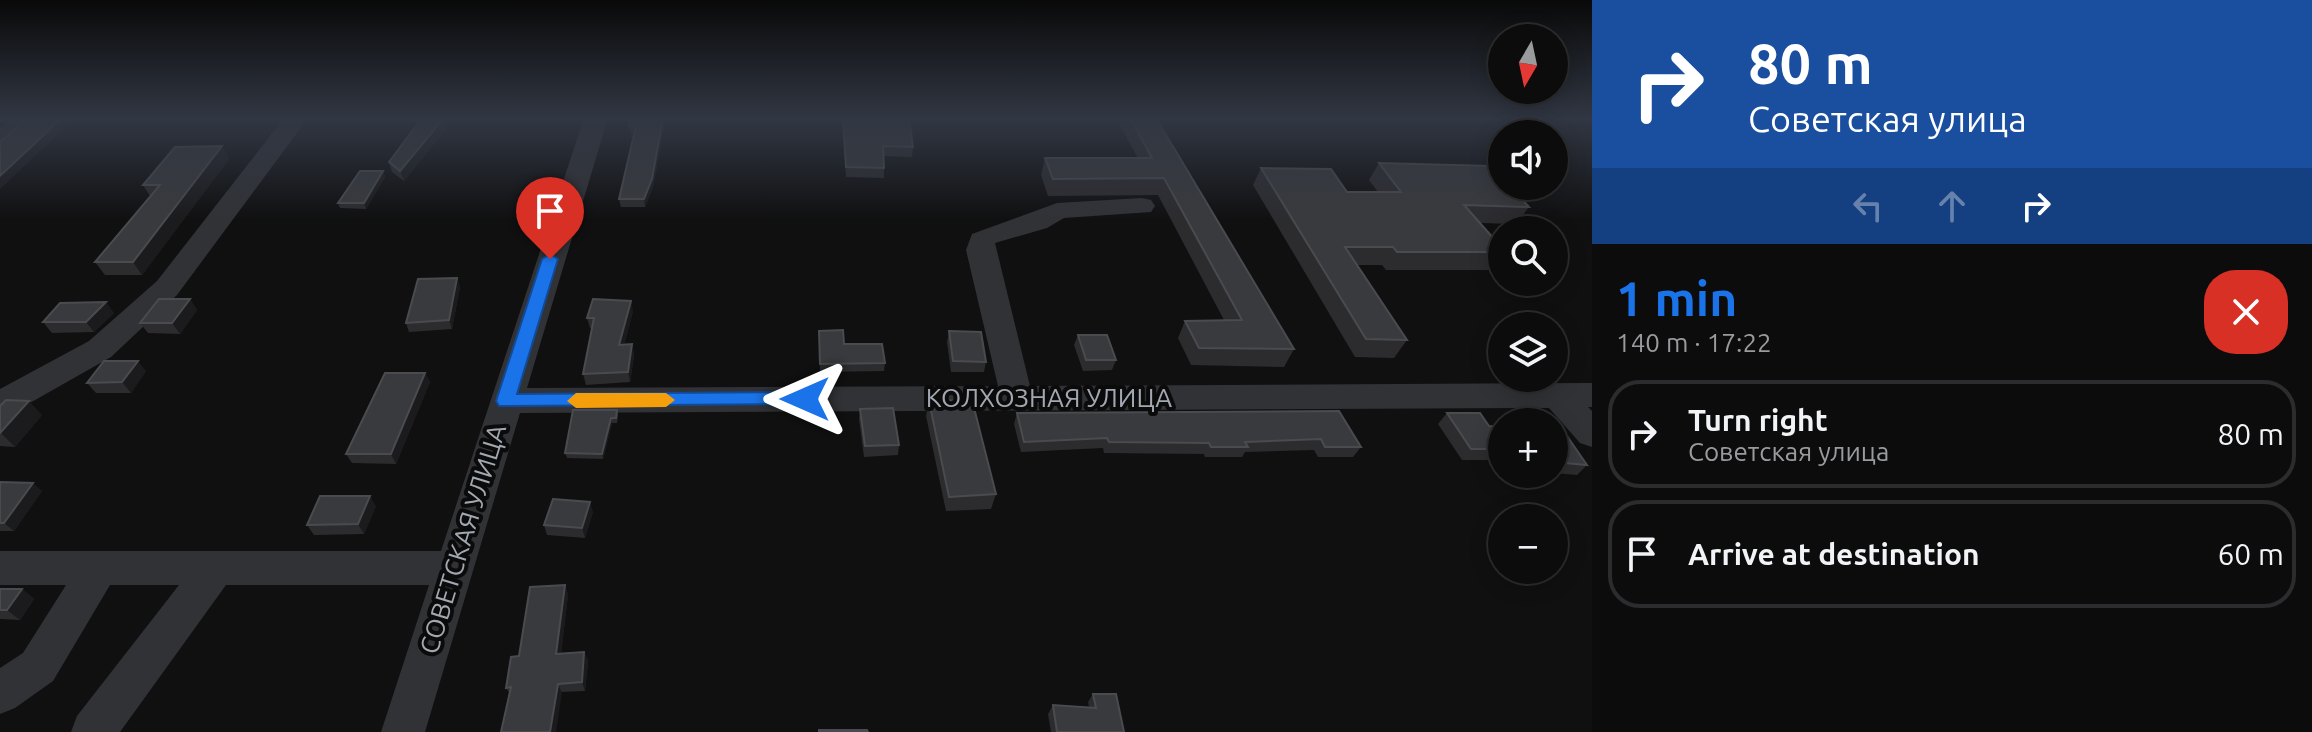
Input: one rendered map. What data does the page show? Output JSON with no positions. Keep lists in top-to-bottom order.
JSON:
{
  "streets": {
    "street": ["КОЛХОЗНАЯ УЛИЦА", "СОВЕТСКАЯ УЛИЦА"]
  },
  "crossings": [
    ["КОЛХОЗНАЯ УЛИЦА", "СОВЕТСКАЯ УЛИЦА"]
  ],
  "north": "bottom",
  "page": {
    "turn": ["80 m", "Советская улица"],
    "map_buttons": ["+", "−"],
    "heading": ["1 min", "140 m · 17:22"],
    "list": [
      {
        "name": "Turn right",
        "note": "Советская улица",
        "value": "80 m"
      },
      {
        "name": "Arrive at destination",
        "value": "60 m"
      }
    ]
  }
}
